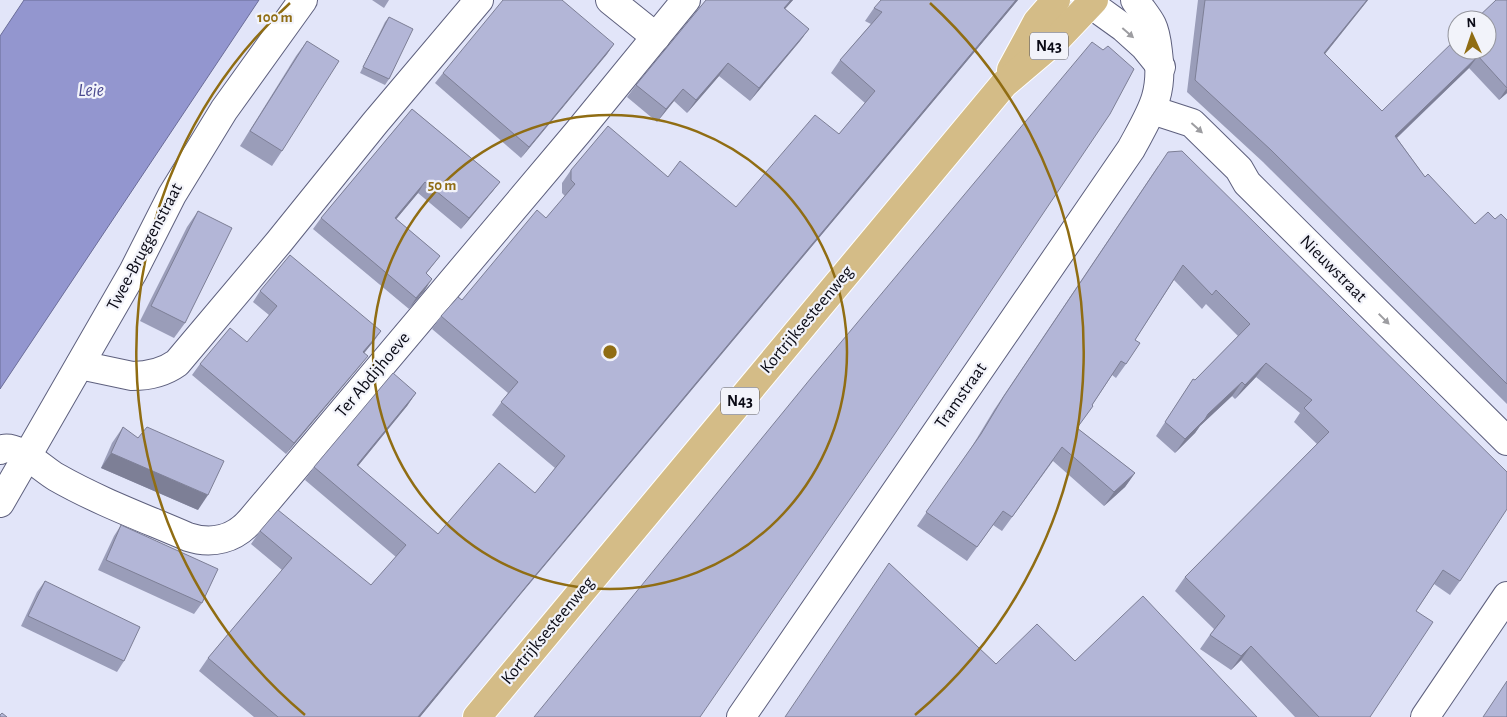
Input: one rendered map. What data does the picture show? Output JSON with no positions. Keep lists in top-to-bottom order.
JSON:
{
  "streets": {
    "main road": ["N43", "Kortrijksesteenweg"],
    "street": [
      "Twee-Bruggenstraat",
      "Nieuwstraat",
      "Ter Abdijhoeve",
      "Tramstraat"
    ]
  },
  "crossings": [
    ["Twee-Bruggenstraat", "Ter Abdijhoeve"],
    ["Nieuwstraat", "Tramstraat"]
  ],
  "one_way": ["Nieuwstraat"],
  "water": ["Leie"],
  "north": "top",
  "rings": ["100 m", "50 m"]
}
